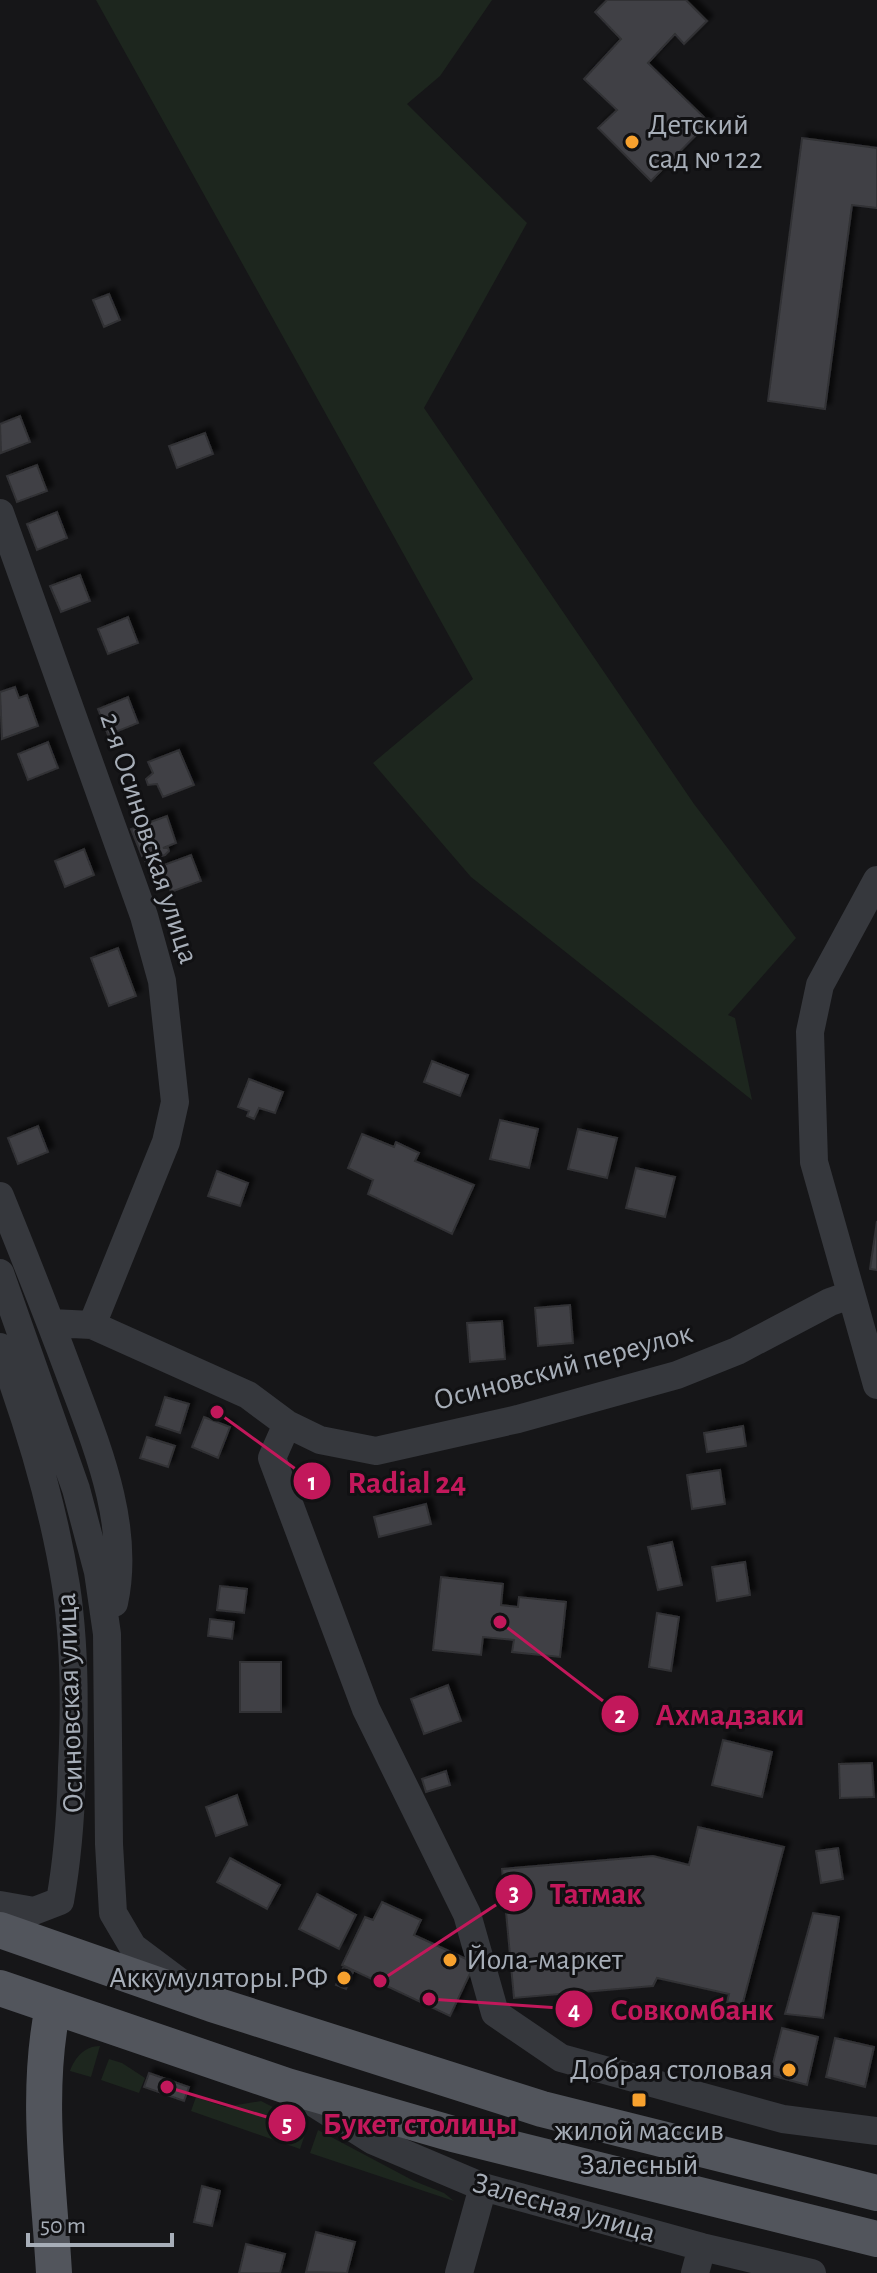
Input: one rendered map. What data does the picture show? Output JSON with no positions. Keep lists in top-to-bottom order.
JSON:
{
  "streets": {
    "main road": ["Залесная улица"],
    "street": ["2-я Осиновская улица", "Осиновский переулок", "Осиновская улица"]
  },
  "crossings": [
    ["2-я Осиновская улица", "Осиновский переулок"]
  ],
  "places": {
    "other": [
      "Детский сад № 122",
      "Radial 24",
      "Ахмадзаки",
      "Йола-маркет",
      "Аккумуляторы.РФ",
      "Татмак",
      "Совкомбанк",
      "Добрая столовая",
      "Букет столицы"
    ],
    "transit": ["жилой массив Залесный"]
  },
  "scale_bar": "50 m"
}
